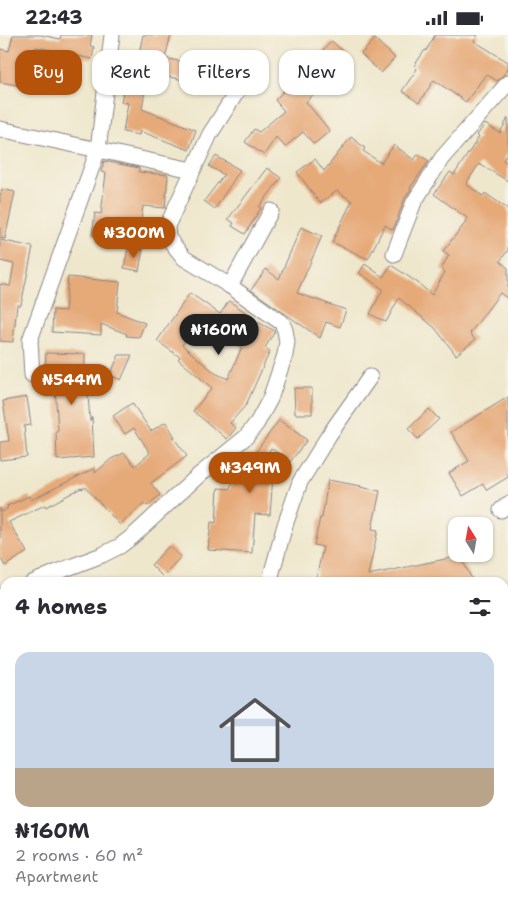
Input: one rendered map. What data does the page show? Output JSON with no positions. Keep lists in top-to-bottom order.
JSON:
{
  "north": "top",
  "page": {
    "status": "22:43",
    "chip": [
      "Buy",
      "Rent",
      "Filters",
      "New"
    ],
    "price": [
      "₦300M",
      "₦160M",
      "₦544M",
      "₦349M"
    ],
    "heading": "4 homes",
    "list": [
      {
        "name": "₦160M",
        "note": "2 rooms · 60 m² · Apartment"
      }
    ]
  }
}
